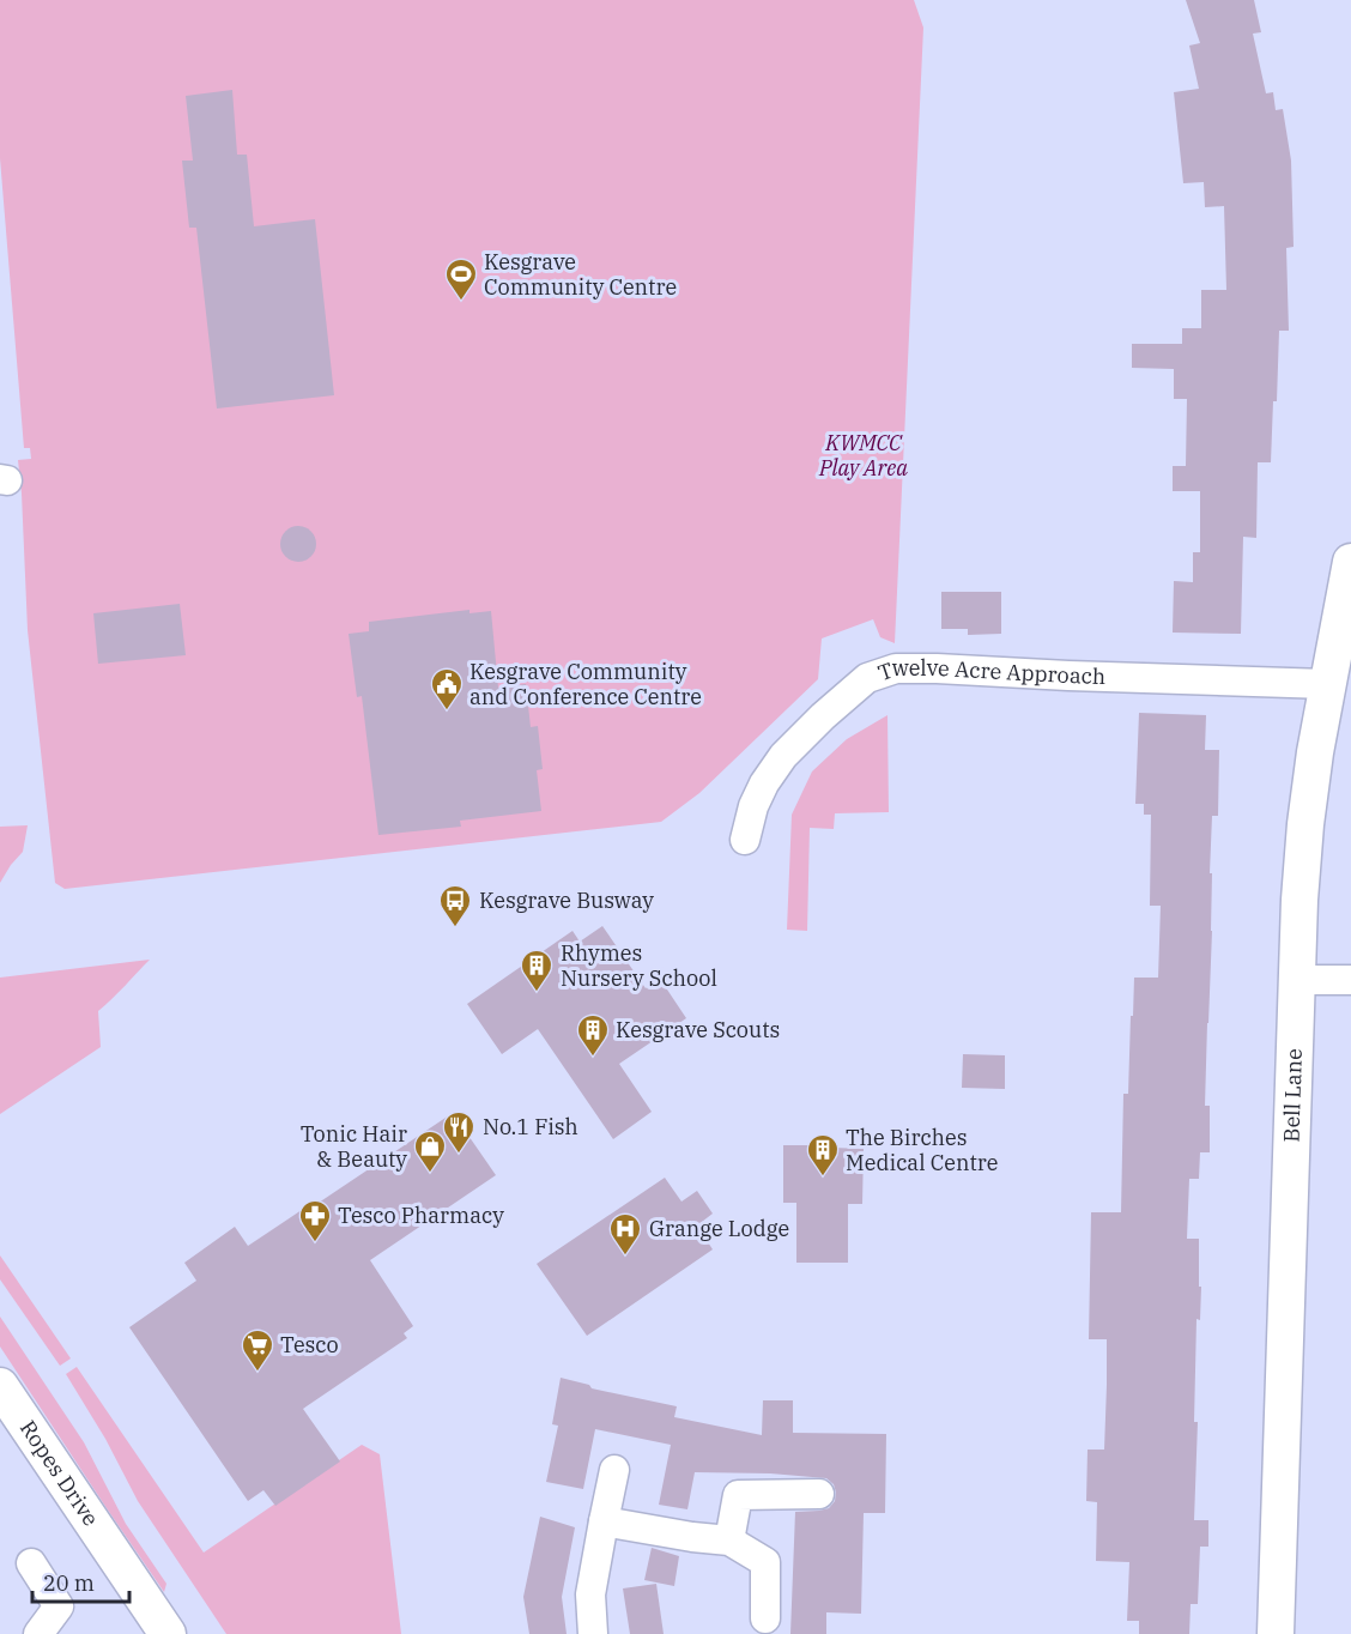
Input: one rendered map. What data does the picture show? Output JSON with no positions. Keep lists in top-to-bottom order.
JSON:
{
  "streets": {
    "street": ["Twelve Acre Approach", "Bell Lane", "Ropes Drive"]
  },
  "crossings": [
    ["Twelve Acre Approach", "Bell Lane"]
  ],
  "parks": ["KWMCC Play Area"],
  "places": {
    "sports": ["Kesgrave Community Centre"],
    "public building": ["Kesgrave Community and Conference Centre"],
    "bus stop": ["Kesgrave Busway"],
    "building": ["Rhymes Nursery School", "Kesgrave Scouts", "The Birches Medical Centre"],
    "restaurant": ["No.1 Fish"],
    "shop": ["Tonic Hair & Beauty"],
    "pharmacy": ["Tesco Pharmacy"],
    "hospital": ["Grange Lodge"],
    "supermarket": ["Tesco"]
  },
  "scale_bar": "20 m"
}
